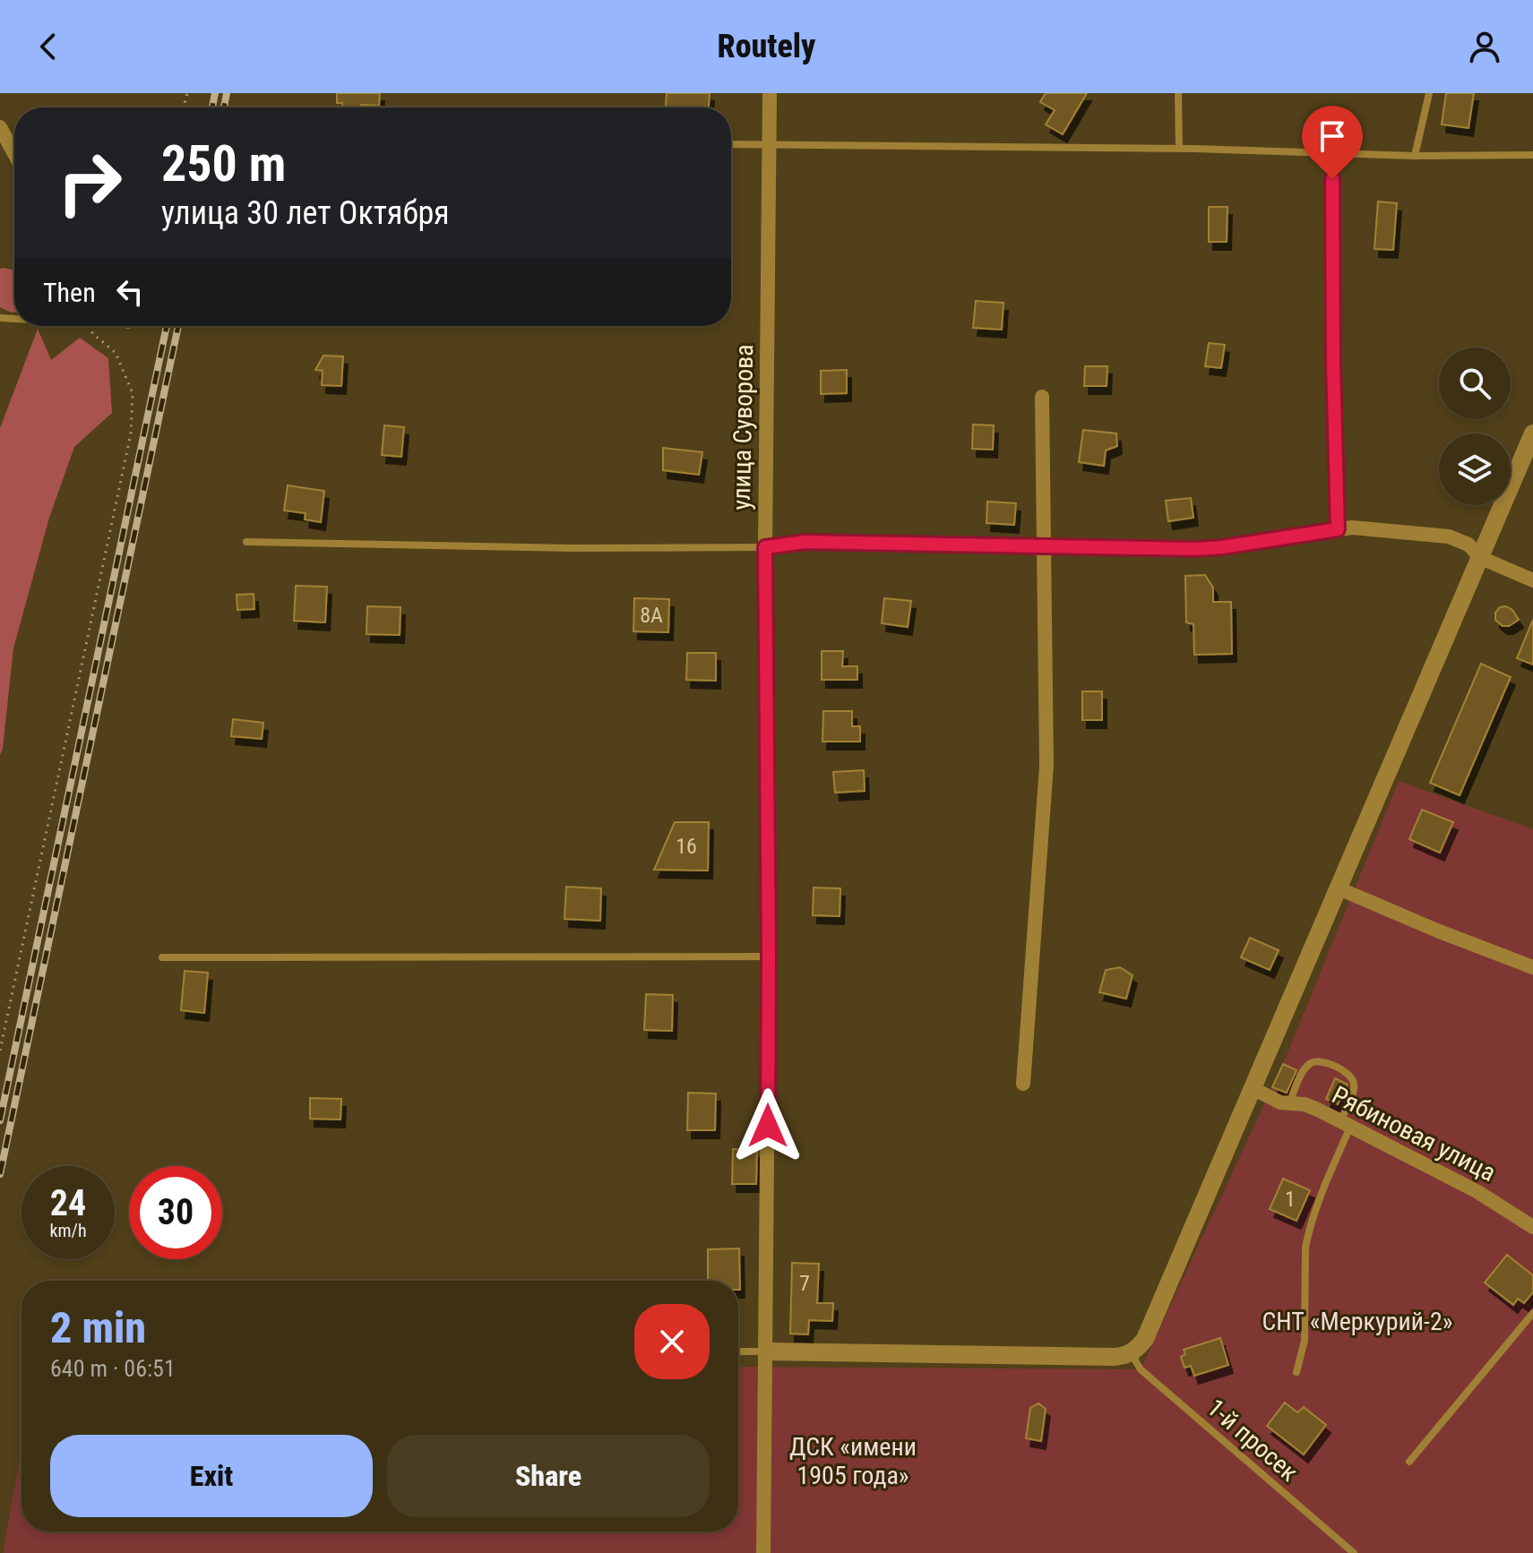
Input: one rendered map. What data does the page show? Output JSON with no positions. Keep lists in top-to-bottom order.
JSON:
{
  "streets": {
    "street": ["улица Суворова", "Рябиновая улица"],
    "lane": ["1-й просек"]
  },
  "parks": ["СНТ «Меркурий-2»", "ДСК «имени 1905 года»"],
  "house_numbers": [
    "8А",
    "16",
    "1",
    "7"
  ],
  "page": {
    "header": "Routely",
    "turn": ["250 m", "улица 30 лет Октября"],
    "then": "Then",
    "speed": "24 km/h",
    "limit": "30",
    "heading": ["2 min", "640 m · 06:51"],
    "buttons": ["Exit", "Share"]
  }
}
